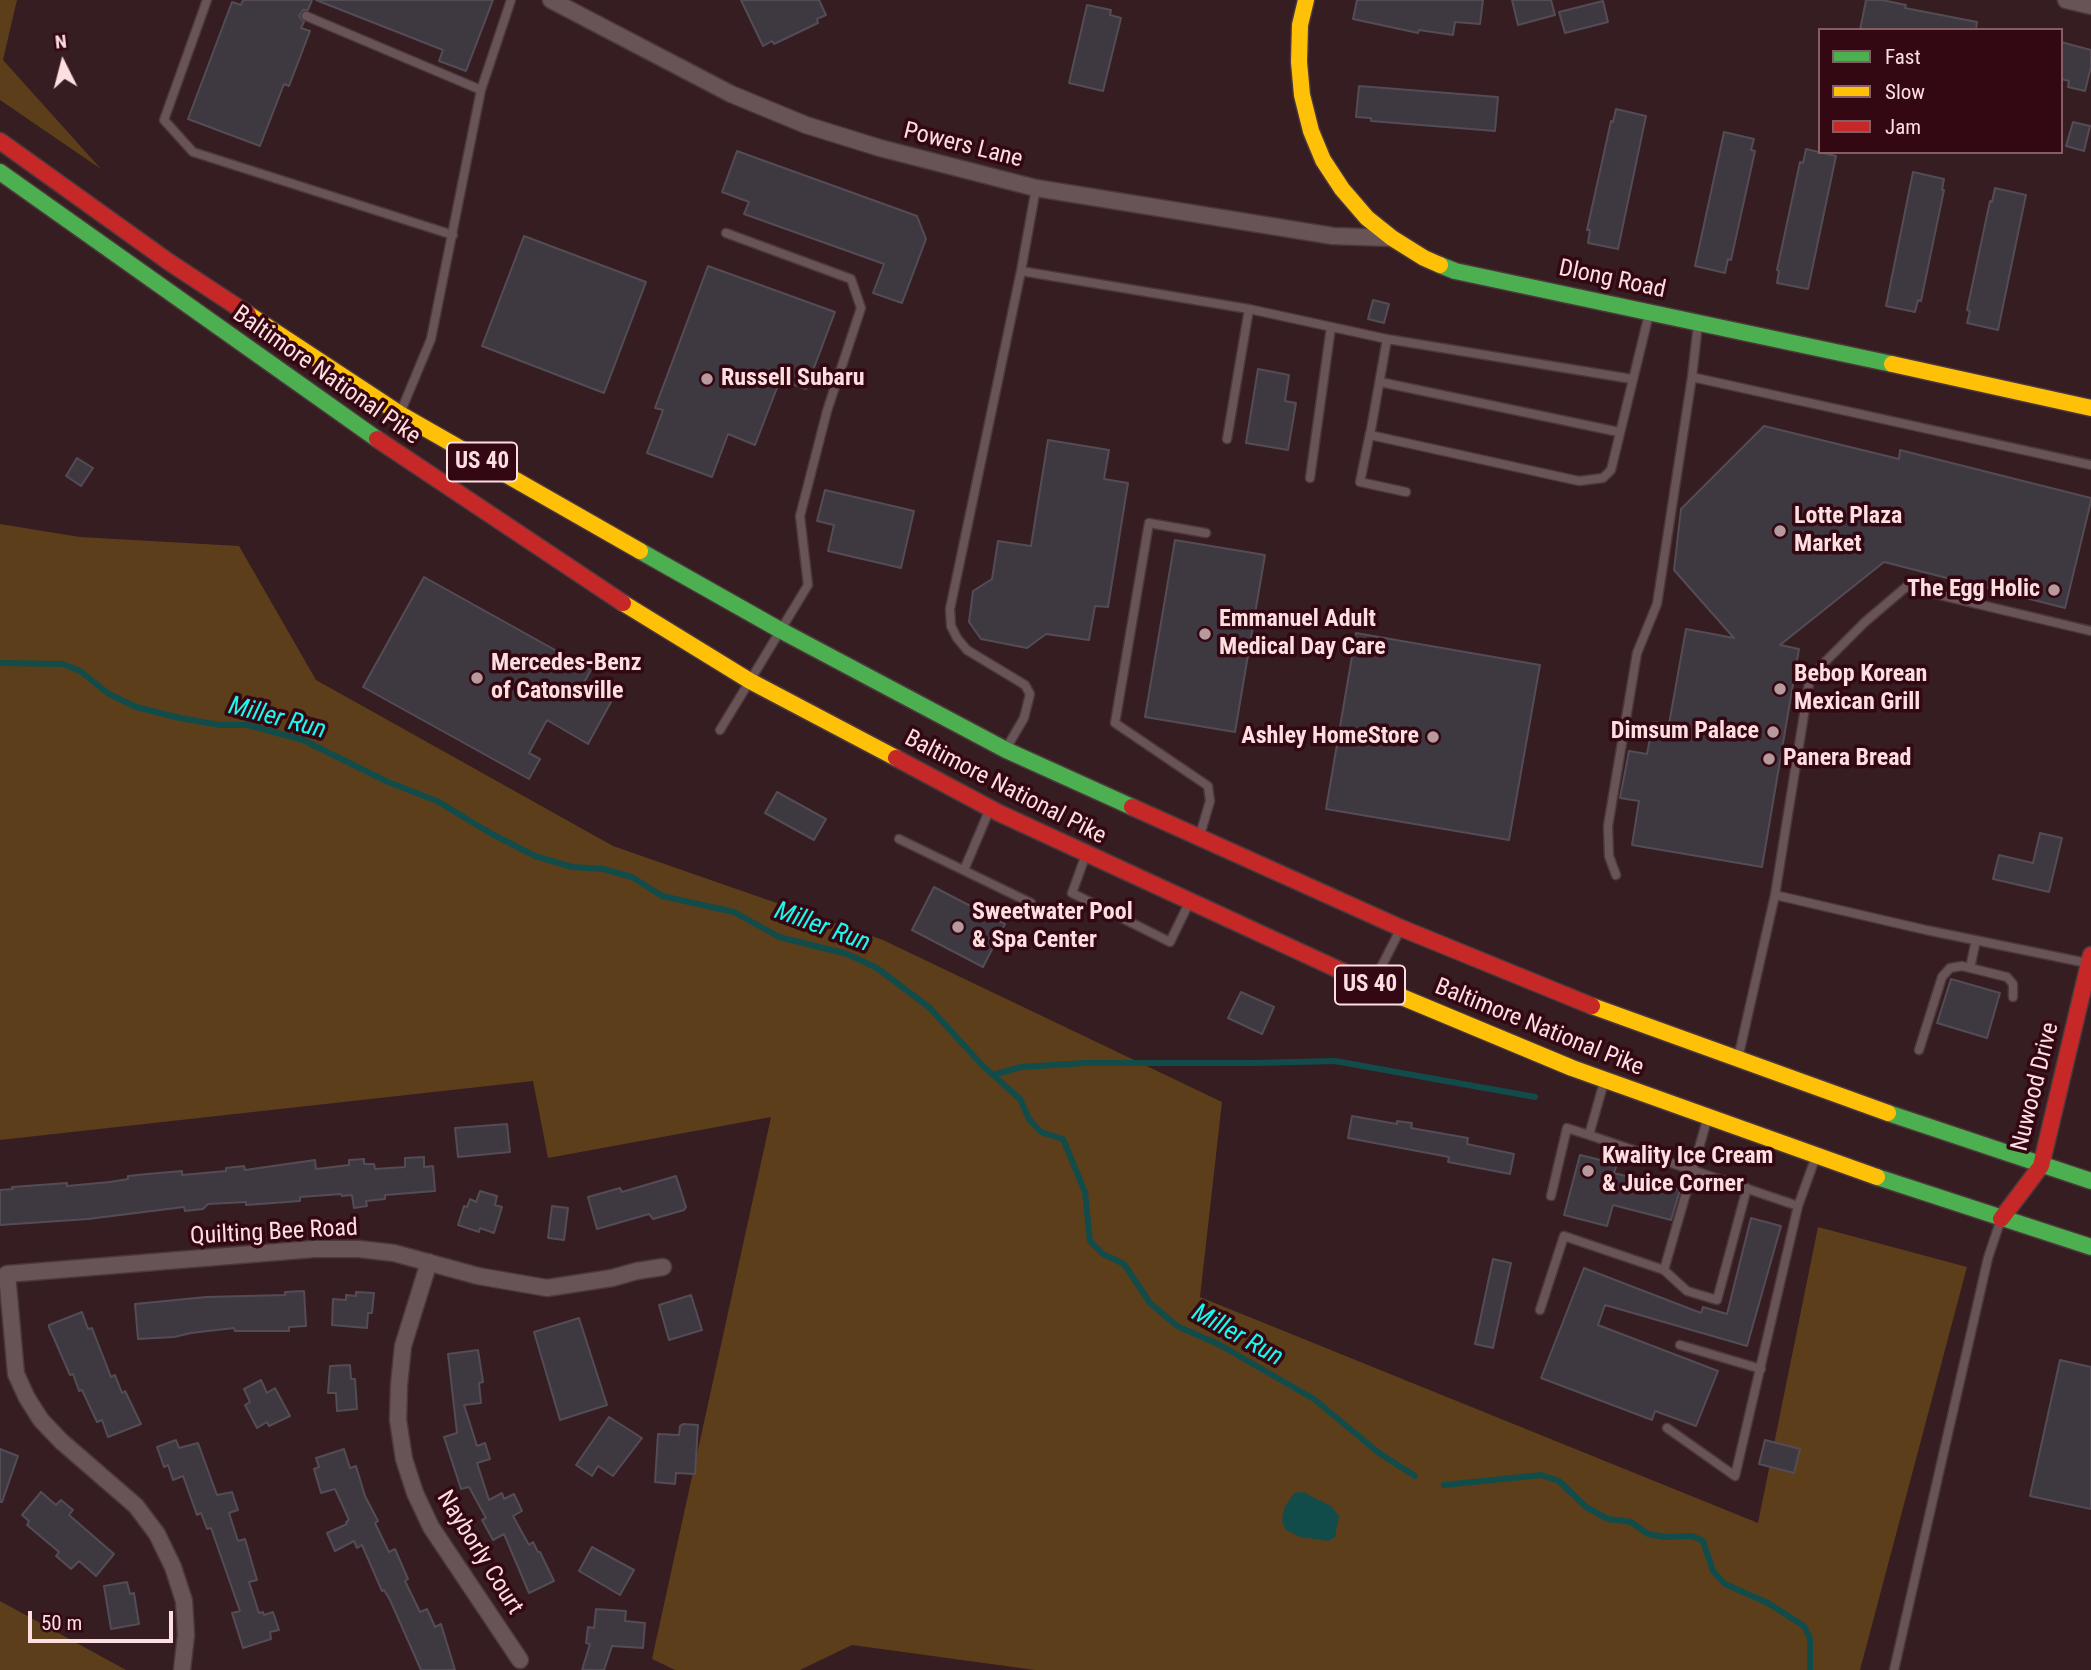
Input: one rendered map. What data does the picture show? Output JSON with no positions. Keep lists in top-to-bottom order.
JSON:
{
  "streets": {
    "main road": [
      "Dlong Road",
      "Baltimore National Pike",
      "US 40",
      "Nuwood Drive"
    ],
    "street": ["Powers Lane", "Quilting Bee Road", "Nayborly Court"]
  },
  "crossings": [
    ["Powers Lane", "Dlong Road"],
    ["Baltimore National Pike", "Nuwood Drive"],
    ["Quilting Bee Road", "Nayborly Court"]
  ],
  "water": ["Miller Run"],
  "places": [
    "Russell Subaru",
    "Lotte Plaza Market",
    "The Egg Holic",
    "Emmanuel Adult Medical Day Care",
    "Mercedes-Benz of Catonsville",
    "Bebop Korean Mexican Grill",
    "Dimsum Palace",
    "Ashley HomeStore",
    "Panera Bread",
    "Sweetwater Pool & Spa Center",
    "Kwality Ice Cream & Juice Corner"
  ],
  "legend": ["Fast", "Slow", "Jam"],
  "scale_bar": "50 m",
  "north": "top"
}
